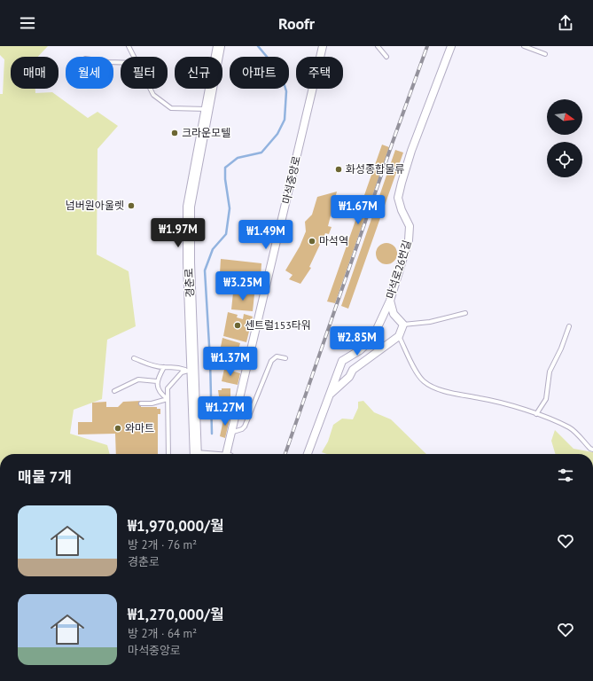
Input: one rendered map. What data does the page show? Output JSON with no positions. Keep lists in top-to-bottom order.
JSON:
{
  "streets": {
    "street": ["마석중앙로", "마석로26번길", "경춘로"]
  },
  "places": [
    "크라운모텔",
    "화성종합물류",
    "넘버원아울렛",
    "마석역",
    "센트럴153타워",
    "와마트"
  ],
  "north": "right",
  "page": {
    "header": "Roofr",
    "chip": [
      "매매",
      "월세",
      "필터",
      "신규",
      "아파트",
      "주택"
    ],
    "price": [
      "₩1.67M",
      "₩1.97M",
      "₩1.49M",
      "₩3.25M",
      "₩2.85M",
      "₩1.37M",
      "₩1.27M"
    ],
    "heading": "매물 7개",
    "list": [
      {
        "name": "₩1,970,000/월",
        "note": "방 2개 · 76 m² · 경춘로"
      },
      {
        "name": "₩1,270,000/월",
        "note": "방 2개 · 64 m² · 마석중앙로"
      }
    ]
  }
}
